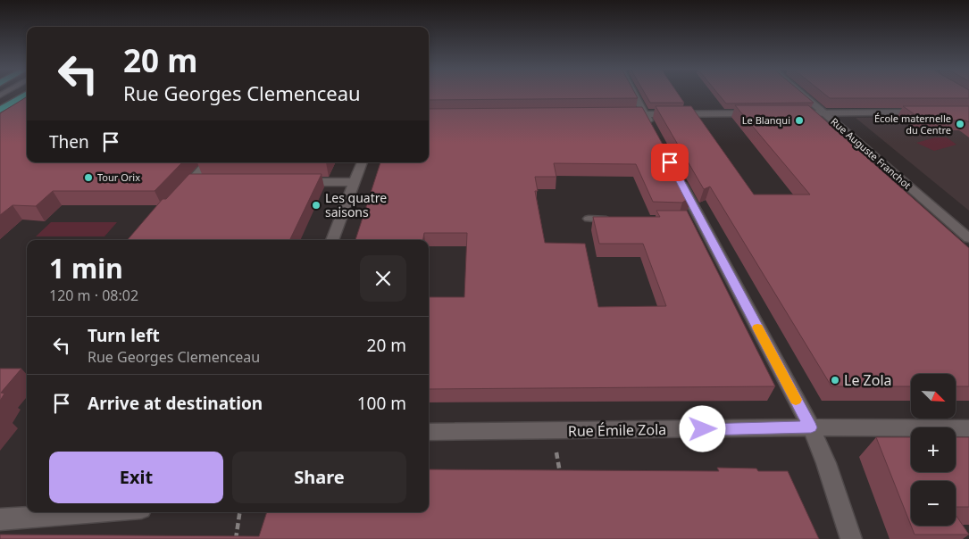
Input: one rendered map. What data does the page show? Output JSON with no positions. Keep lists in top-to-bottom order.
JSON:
{
  "streets": {
    "street": ["Rue Auguste Franchot", "Rue Émile Zola"]
  },
  "places": [
    "Le Blanqui",
    "École maternelle du Centre",
    "Tour Orix",
    "Les quatre saisons",
    "Le Zola"
  ],
  "north": "bottom right",
  "page": {
    "turn": ["20 m", "Rue Georges Clemenceau"],
    "then": "Then",
    "heading": ["1 min", "120 m · 08:02"],
    "list": [
      {
        "name": "Turn left",
        "note": "Rue Georges Clemenceau",
        "value": "20 m"
      },
      {
        "name": "Arrive at destination",
        "value": "100 m"
      }
    ],
    "map_buttons": ["+", "−"],
    "buttons": ["Exit", "Share"]
  }
}
